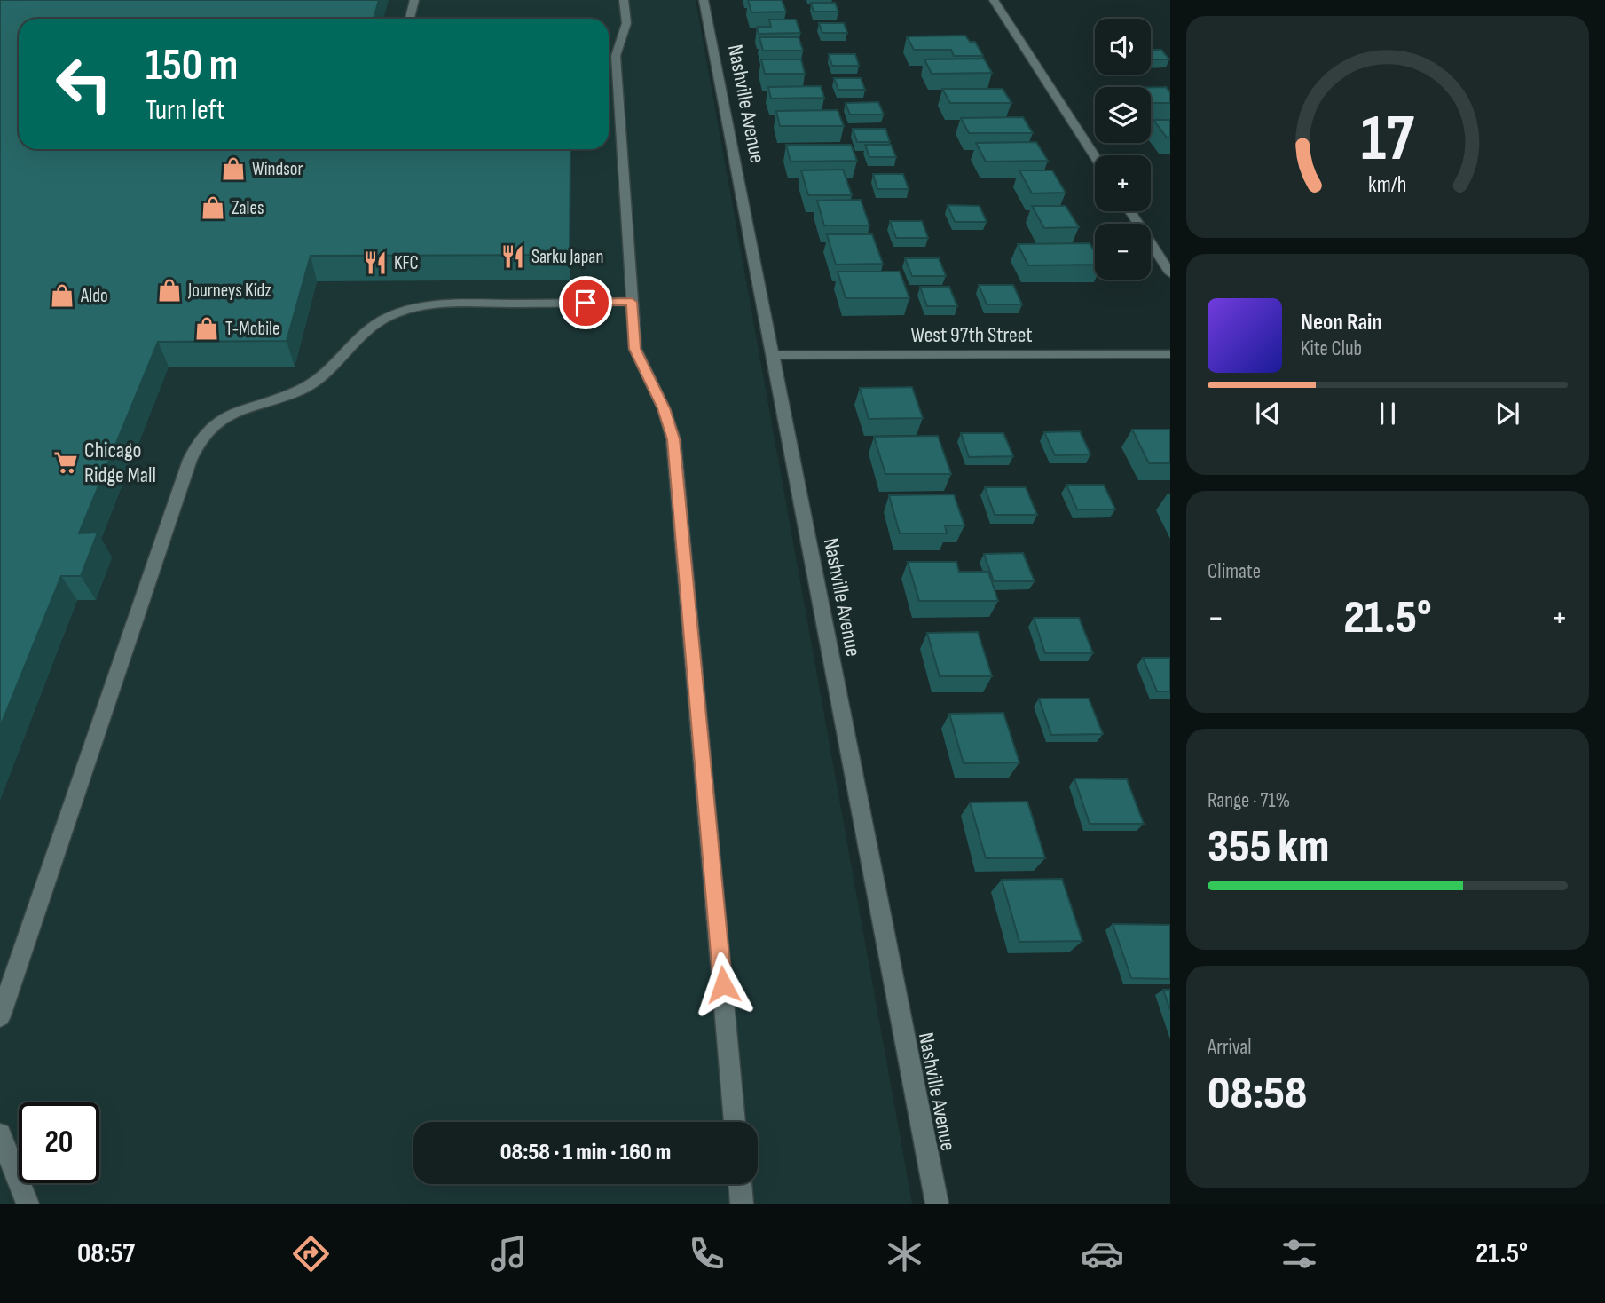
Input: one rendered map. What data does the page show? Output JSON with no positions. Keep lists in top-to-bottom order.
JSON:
{
  "streets": {
    "street": ["Nashville Avenue", "West 97th Street"]
  },
  "crossings": [
    ["Nashville Avenue", "West 97th Street"]
  ],
  "places": {
    "shop": [
      "Windsor",
      "Zales",
      "Journeys Kidz",
      "Aldo",
      "T-Mobile"
    ],
    "restaurant": ["Sarku Japan", "KFC"],
    "supermarket": ["Chicago Ridge Mall"]
  },
  "page": {
    "map_buttons": ["+", "−"],
    "turn": ["150 m", "Turn left"],
    "song": ["Neon Rain", "Kite Club"],
    "tile": [
      "Climate",
      ["Range · 71%", "355 km"],
      ["Arrival", "08:58"]
    ],
    "heat": ["−", "21.5°", "+"],
    "limit": "20",
    "trip": "08:58 · 1 min · 160 m",
    "tabs": ["08:57", "21.5°"],
    "gauge": ["17", "km/h"]
  }
}
